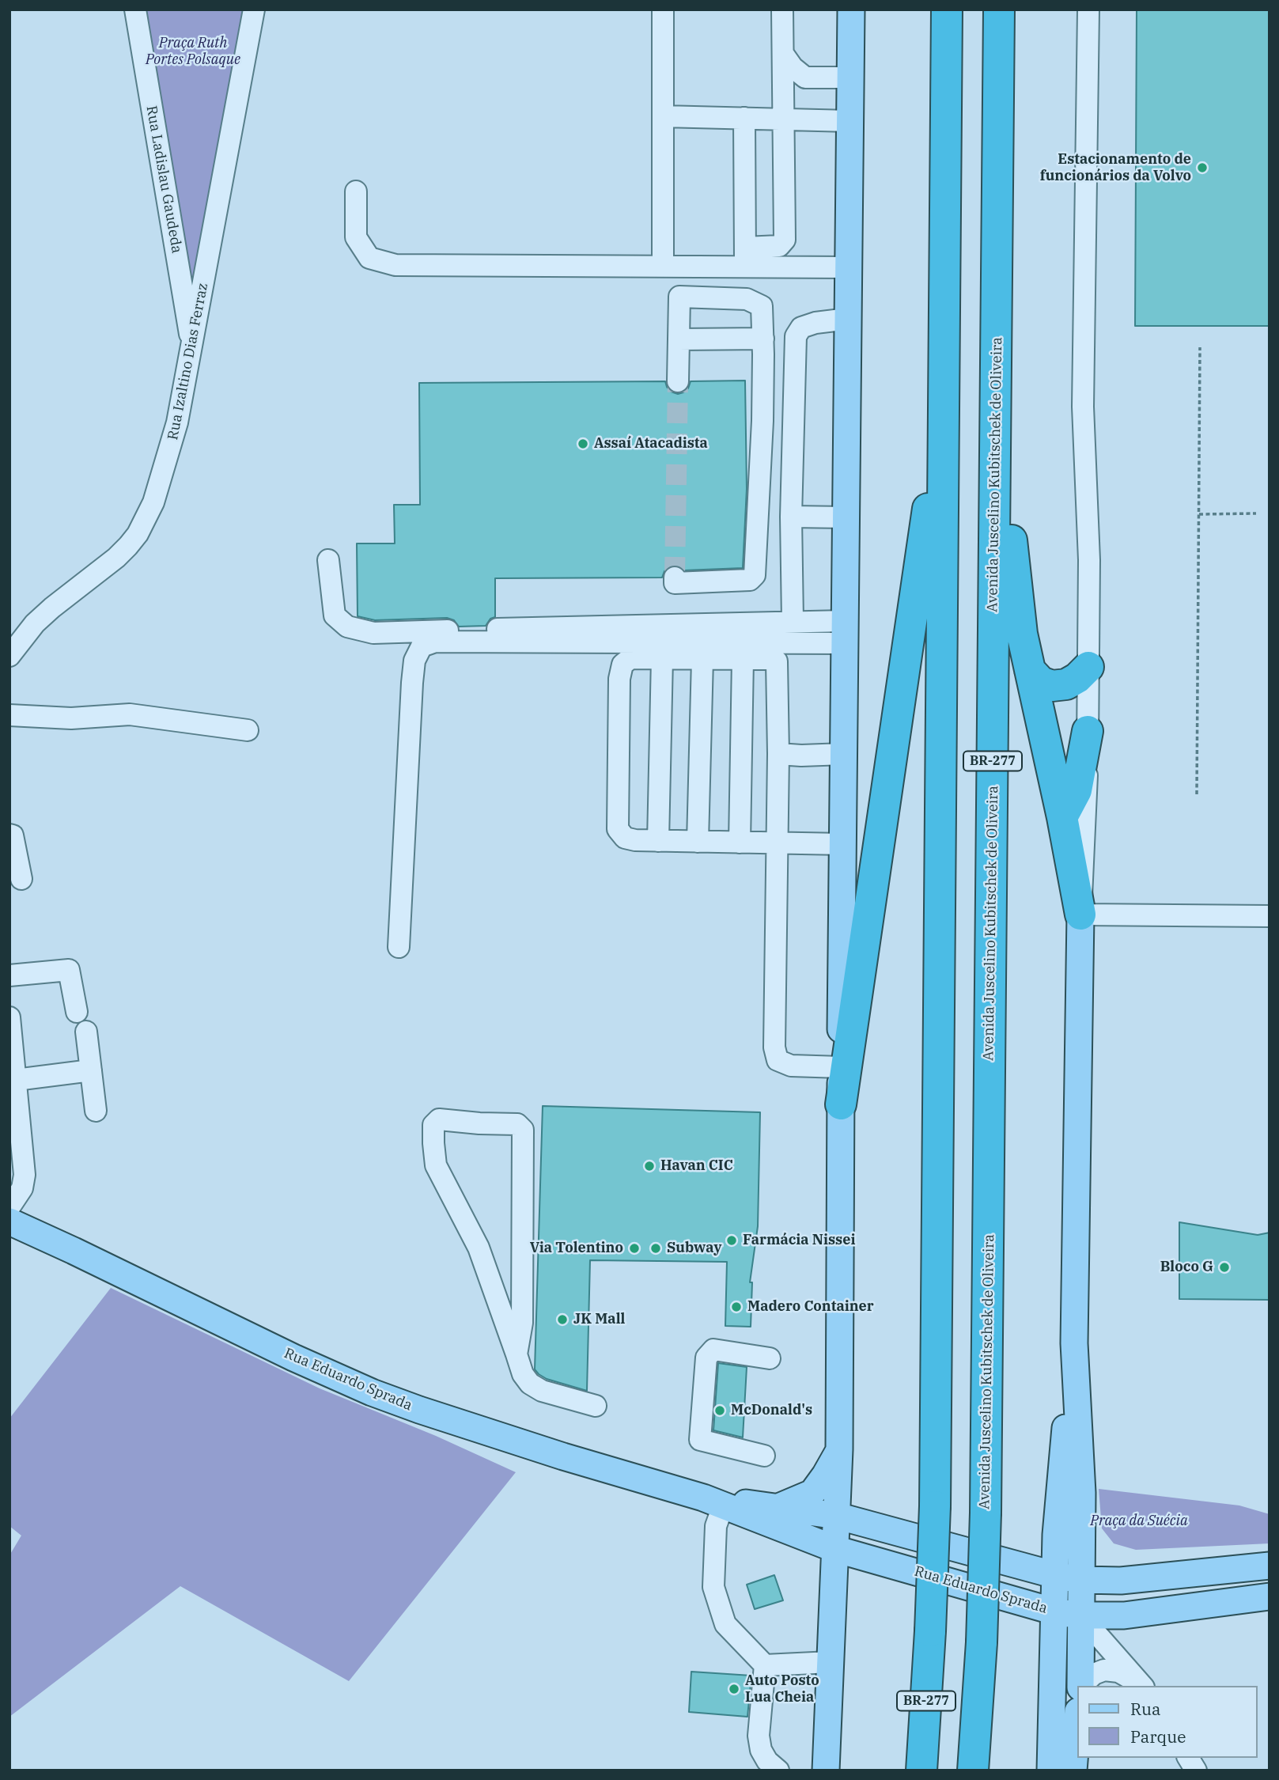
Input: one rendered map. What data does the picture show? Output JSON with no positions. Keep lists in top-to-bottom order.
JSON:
{
  "streets": {
    "highway": ["Avenida Juscelino Kubitschek de Oliveira", "BR-277"],
    "main road": ["Rua Eduardo Sprada"],
    "street": ["Rua Ladislau Gaudeda", "Rua Izaltino Dias Ferraz"]
  },
  "crossings": [
    ["Rua Ladislau Gaudeda", "Rua Izaltino Dias Ferraz"]
  ],
  "parks": ["Praça Ruth Portes Polsaque", "Praça da Suécia"],
  "places": [
    "Estacionamento de funcionários da Volvo",
    "Assaí Atacadista",
    "Havan CIC",
    "Farmácia Nissei",
    "Via Tolentino",
    "Subway",
    "Bloco G",
    "Madero Container",
    "JK Mall",
    "McDonald's",
    "Auto Posto Lua Cheia"
  ],
  "legend": ["Rua", "Parque"]
}
